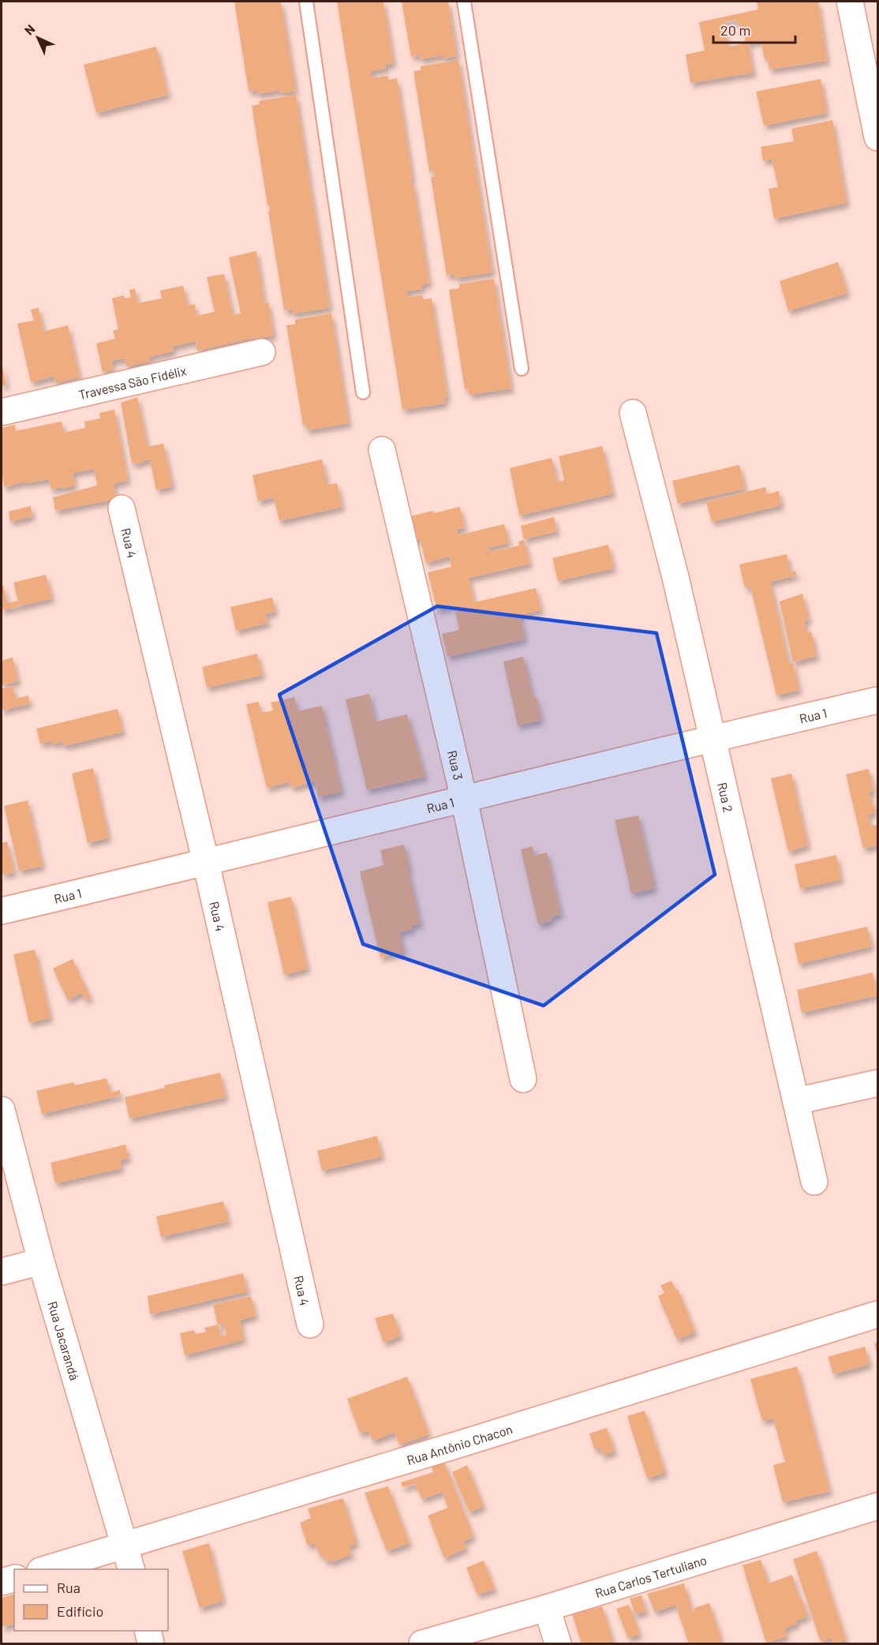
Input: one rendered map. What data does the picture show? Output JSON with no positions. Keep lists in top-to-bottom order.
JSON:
{
  "streets": {
    "street": [
      "Travessa São Fidélix",
      "Rua 4",
      "Rua 1",
      "Rua 3",
      "Rua 2",
      "Rua Jacarandá",
      "Rua Antônio Chacon",
      "Rua Carlos Tertuliano"
    ]
  },
  "crossings": [
    ["Rua 4", "Rua 1"],
    ["Rua 1", "Rua 3"],
    ["Rua 1", "Rua 2"],
    ["Rua Jacarandá", "Rua Antônio Chacon"]
  ],
  "legend": ["Rua", "Edifício"],
  "scale_bar": "20 m",
  "north": "top left"
}
